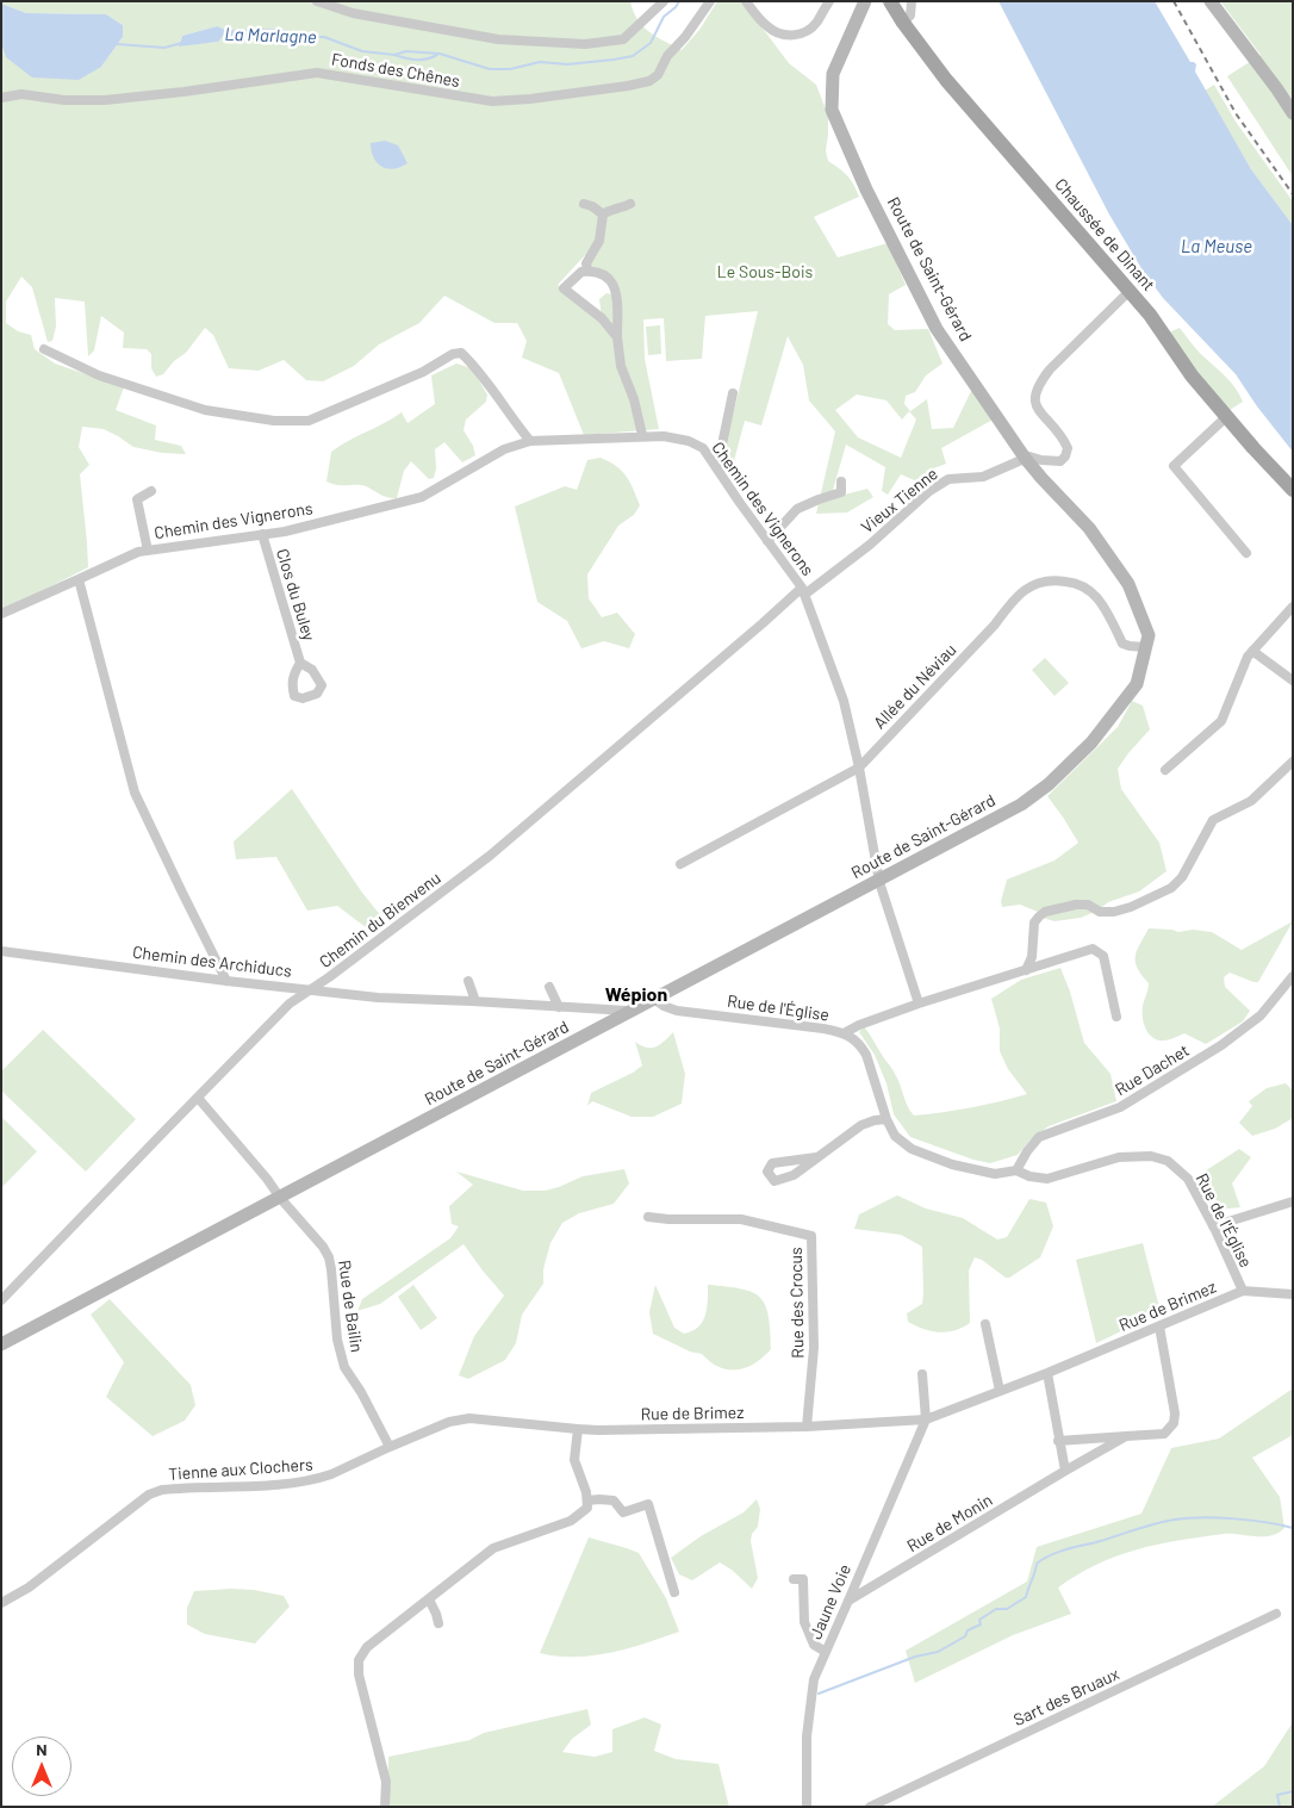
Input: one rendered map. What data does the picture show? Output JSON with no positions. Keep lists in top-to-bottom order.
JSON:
{
  "streets": {
    "main road": ["Chaussée de Dinant", "Route de Saint-Gérard"],
    "street": [
      "Fonds des Chênes",
      "Vieux Tienne",
      "Chemin des Vignerons",
      "Clos du Buley",
      "Allée du Néviau",
      "Chemin du Bienvenu",
      "Chemin des Archiducs",
      "Rue de l'Église",
      "Rue Dachet",
      "Rue des Crocus",
      "Rue de Bailin",
      "Rue de Brimez",
      "Tienne aux Clochers",
      "Rue de Monin",
      "Jaune Voie",
      "Sart des Bruaux"
    ]
  },
  "crossings": [
    ["Route de Saint-Gérard", "Vieux Tienne"],
    ["Route de Saint-Gérard", "Chemin des Vignerons"],
    ["Route de Saint-Gérard", "Allée du Néviau"],
    ["Route de Saint-Gérard", "Chemin des Archiducs"],
    ["Route de Saint-Gérard", "Rue de l'Église"],
    ["Route de Saint-Gérard", "Rue de Bailin"],
    ["Vieux Tienne", "Chemin des Vignerons"],
    ["Vieux Tienne", "Chemin du Bienvenu"],
    ["Chemin des Vignerons", "Clos du Buley"],
    ["Chemin des Vignerons", "Allée du Néviau"],
    ["Chemin des Vignerons", "Chemin du Bienvenu"],
    ["Chemin du Bienvenu", "Chemin des Archiducs"],
    ["Chemin du Bienvenu", "Rue de Bailin"],
    ["Rue de l'Église", "Rue Dachet"],
    ["Rue de l'Église", "Rue de Brimez"],
    ["Rue des Crocus", "Rue de Brimez"],
    ["Rue de Bailin", "Tienne aux Clochers"],
    ["Rue de Brimez", "Tienne aux Clochers"],
    ["Rue de Brimez", "Jaune Voie"],
    ["Rue de Monin", "Jaune Voie"]
  ],
  "districts": ["Wépion"],
  "water": ["La Marlagne", "La Meuse"],
  "parks": ["Le Sous-Bois"],
  "north": "top"
}
